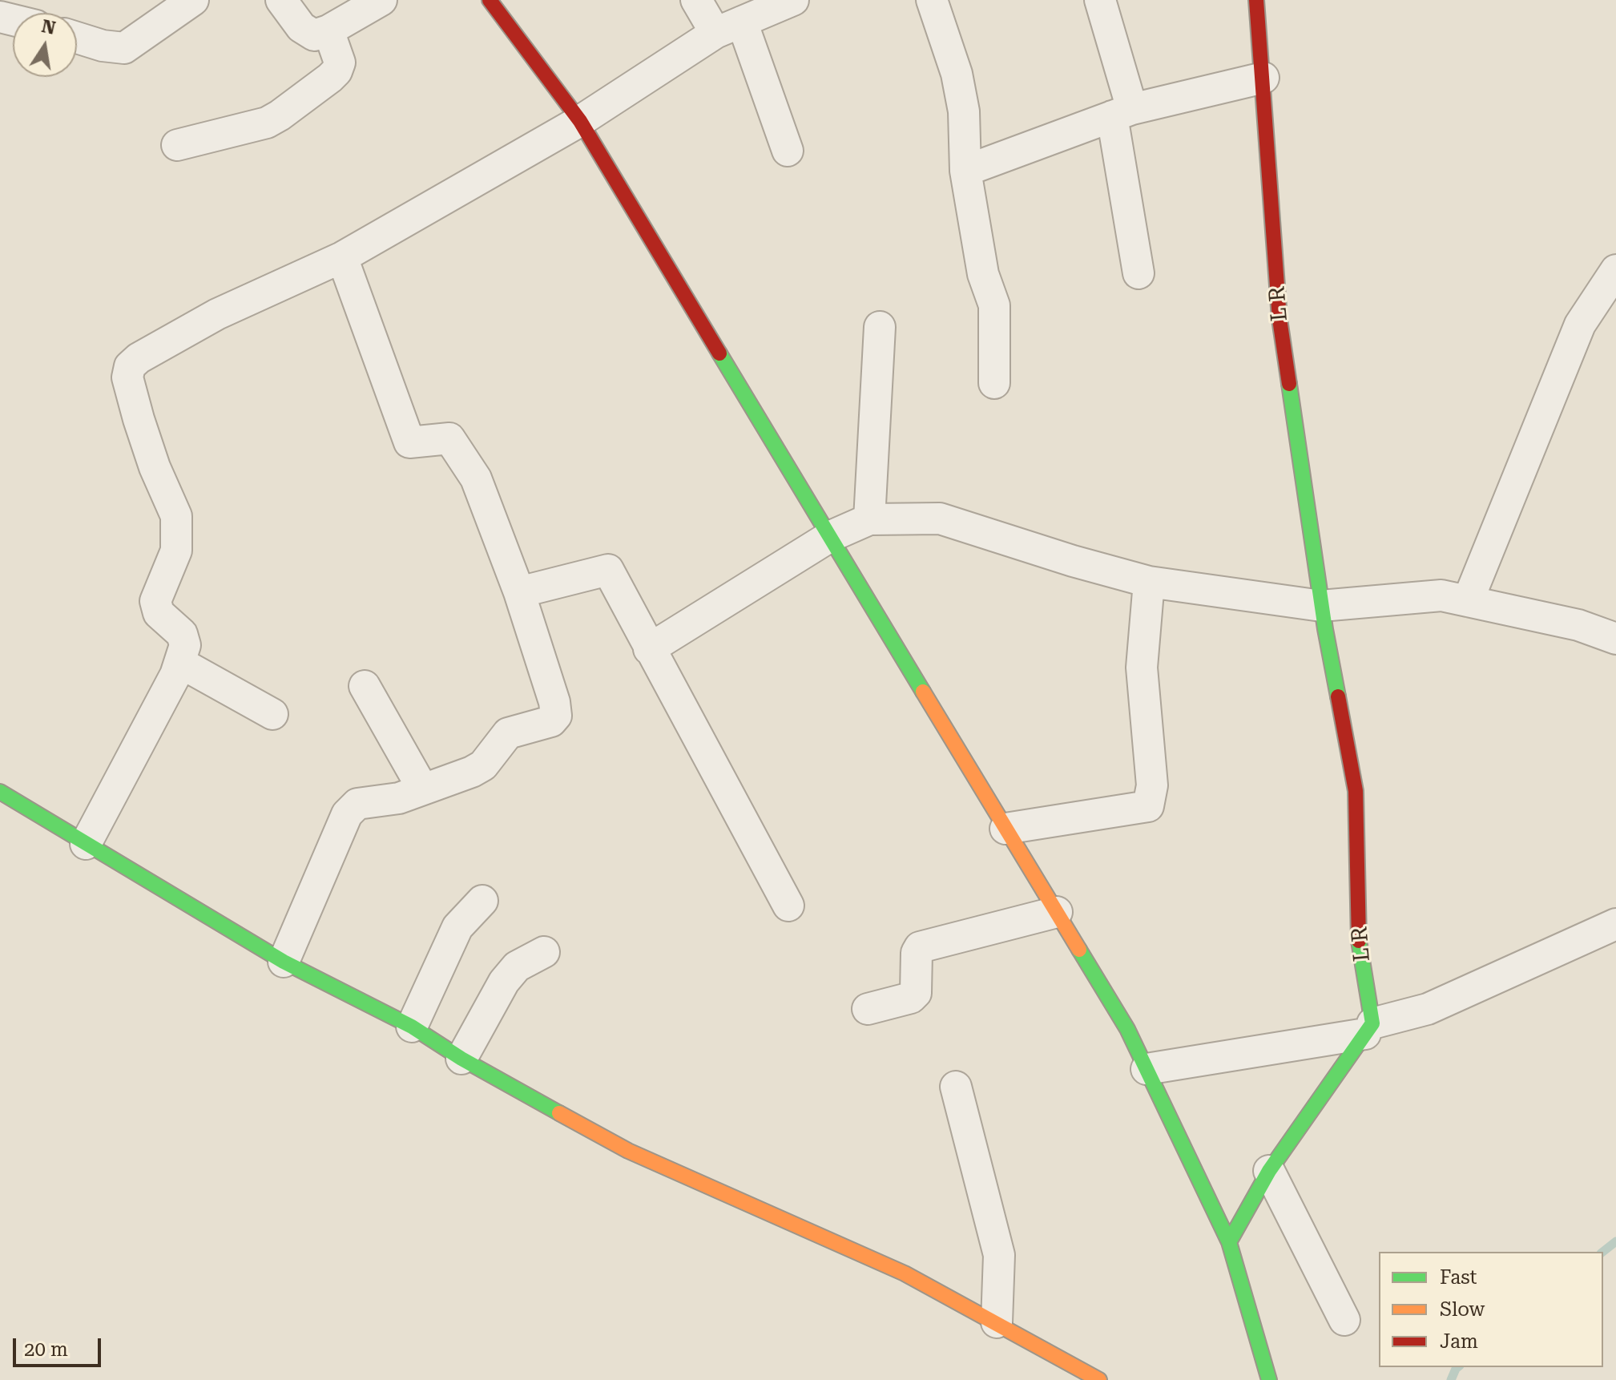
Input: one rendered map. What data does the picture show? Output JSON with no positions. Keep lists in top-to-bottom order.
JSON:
{
  "streets": {
    "street": ["L R"]
  },
  "legend": ["Fast", "Slow", "Jam"],
  "scale_bar": "20 m",
  "north": "top"
}
